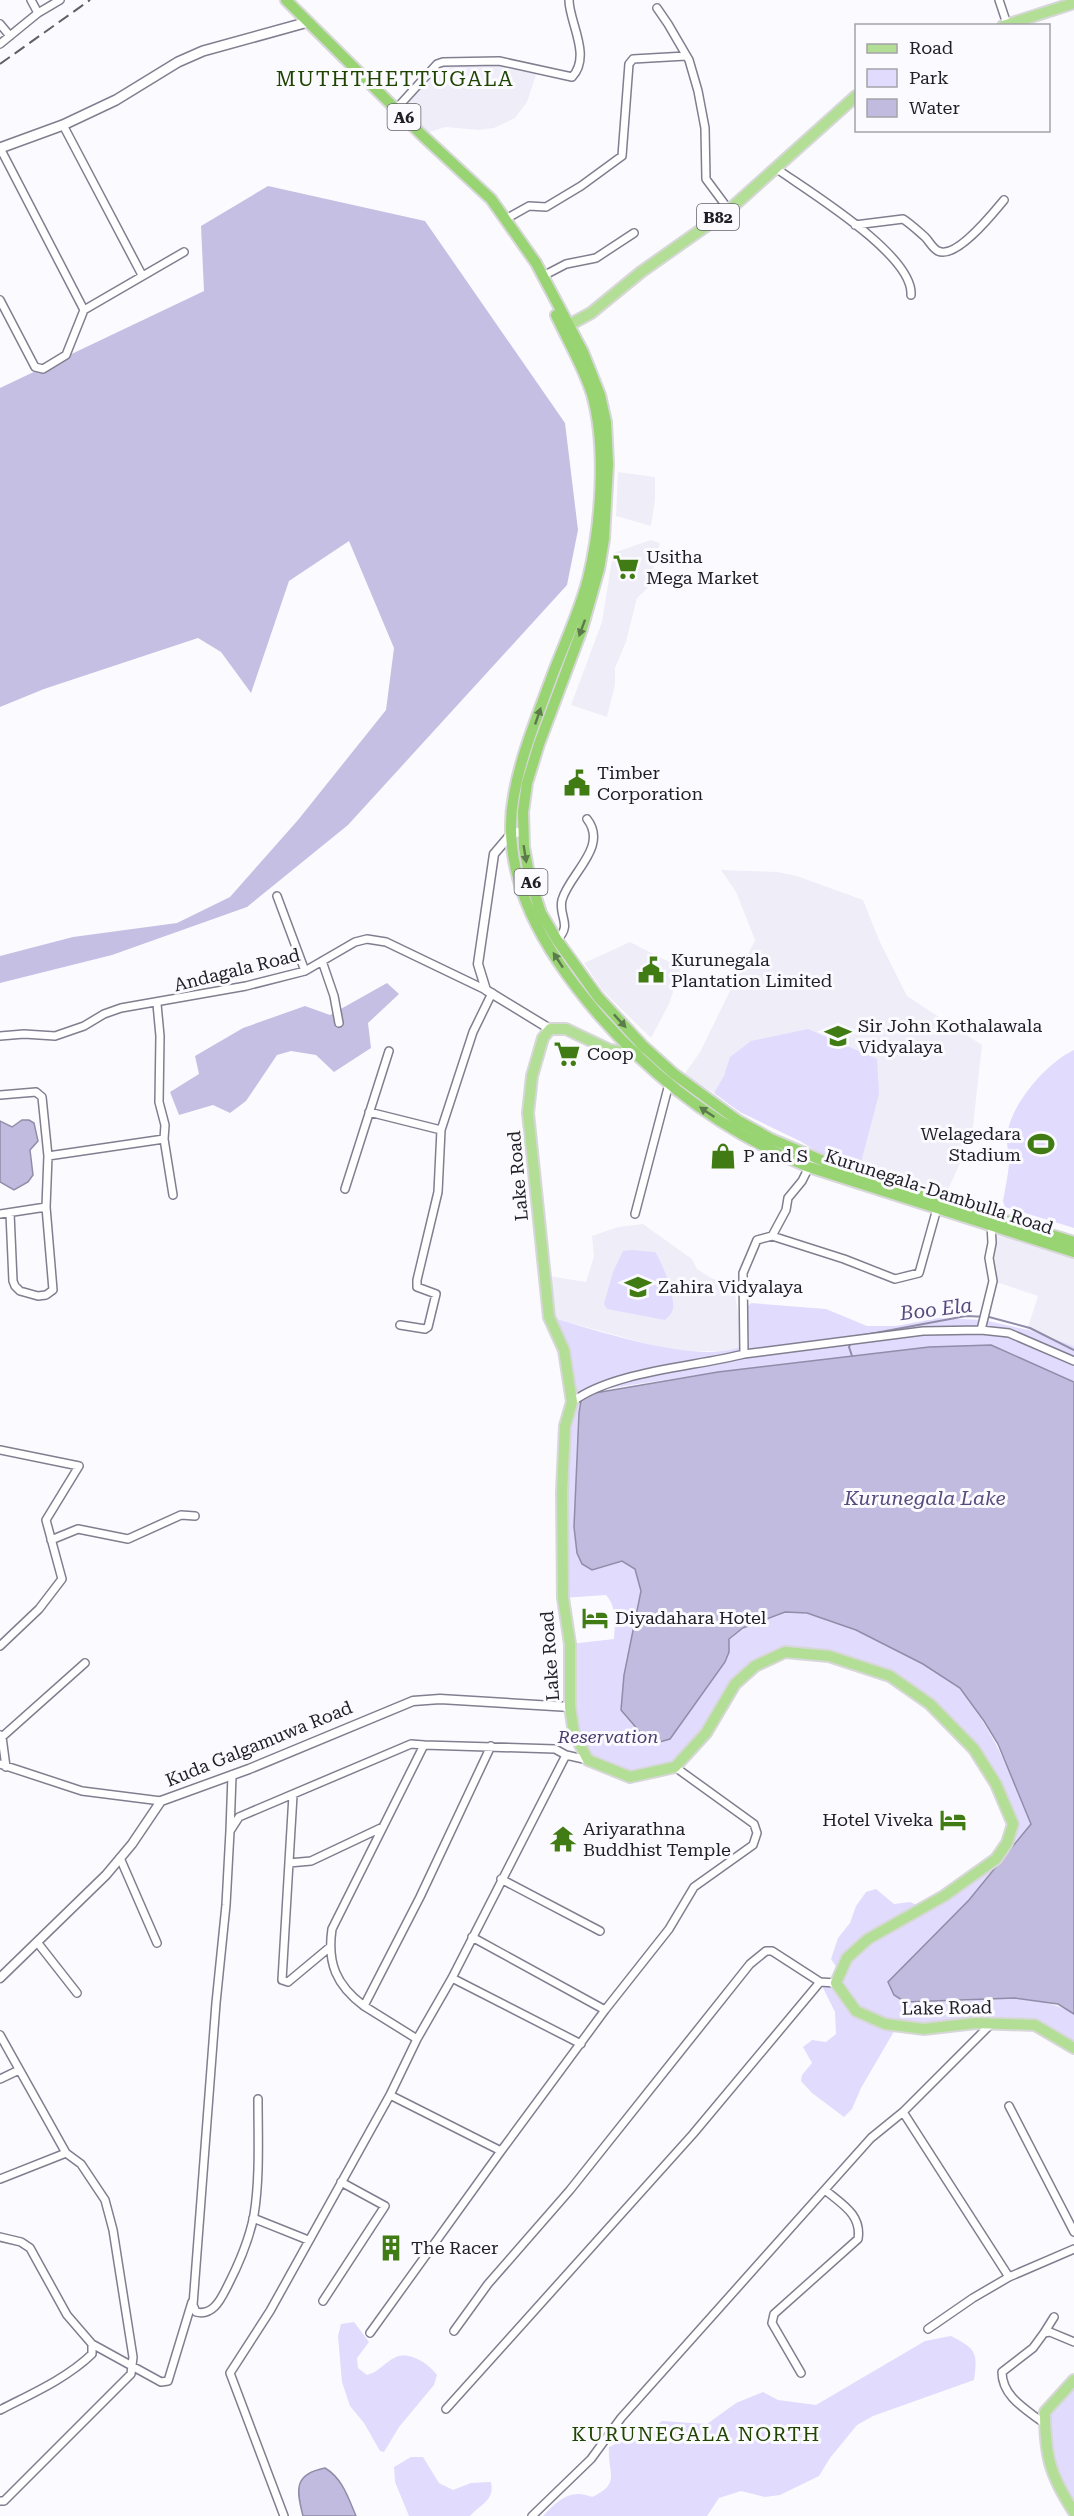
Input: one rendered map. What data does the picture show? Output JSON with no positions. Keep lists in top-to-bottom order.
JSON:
{
  "streets": {
    "highway": ["A6", "Kurunegala-Dambulla Road"],
    "main road": ["B82", "Lake Road"],
    "street": ["Andagala Road", "Kuda Galgamuwa Road"]
  },
  "crossings": [
    ["B82", "Kurunegala-Dambulla Road"],
    ["Lake Road", "Kuda Galgamuwa Road"]
  ],
  "districts": ["MUTHTHETTUGALA", "KURUNEGALA NORTH"],
  "water": ["Boo Ela", "Kurunegala Lake"],
  "parks": ["Reservation"],
  "places": {
    "supermarket": ["Usitha Mega Market", "Coop"],
    "public building": ["Timber Corporation", "Kurunegala Plantation Limited"],
    "school or university": ["Sir John Kothalawala Vidyalaya", "Zahira Vidyalaya"],
    "sports": ["Welagedara Stadium"],
    "shop": ["P and S"],
    "hotel": ["Diyadahara Hotel", "Hotel Viveka"],
    "temple": ["Ariyarathna Buddhist Temple"],
    "building": ["The Racer"]
  },
  "legend": ["Road", "Park", "Water"]
}
